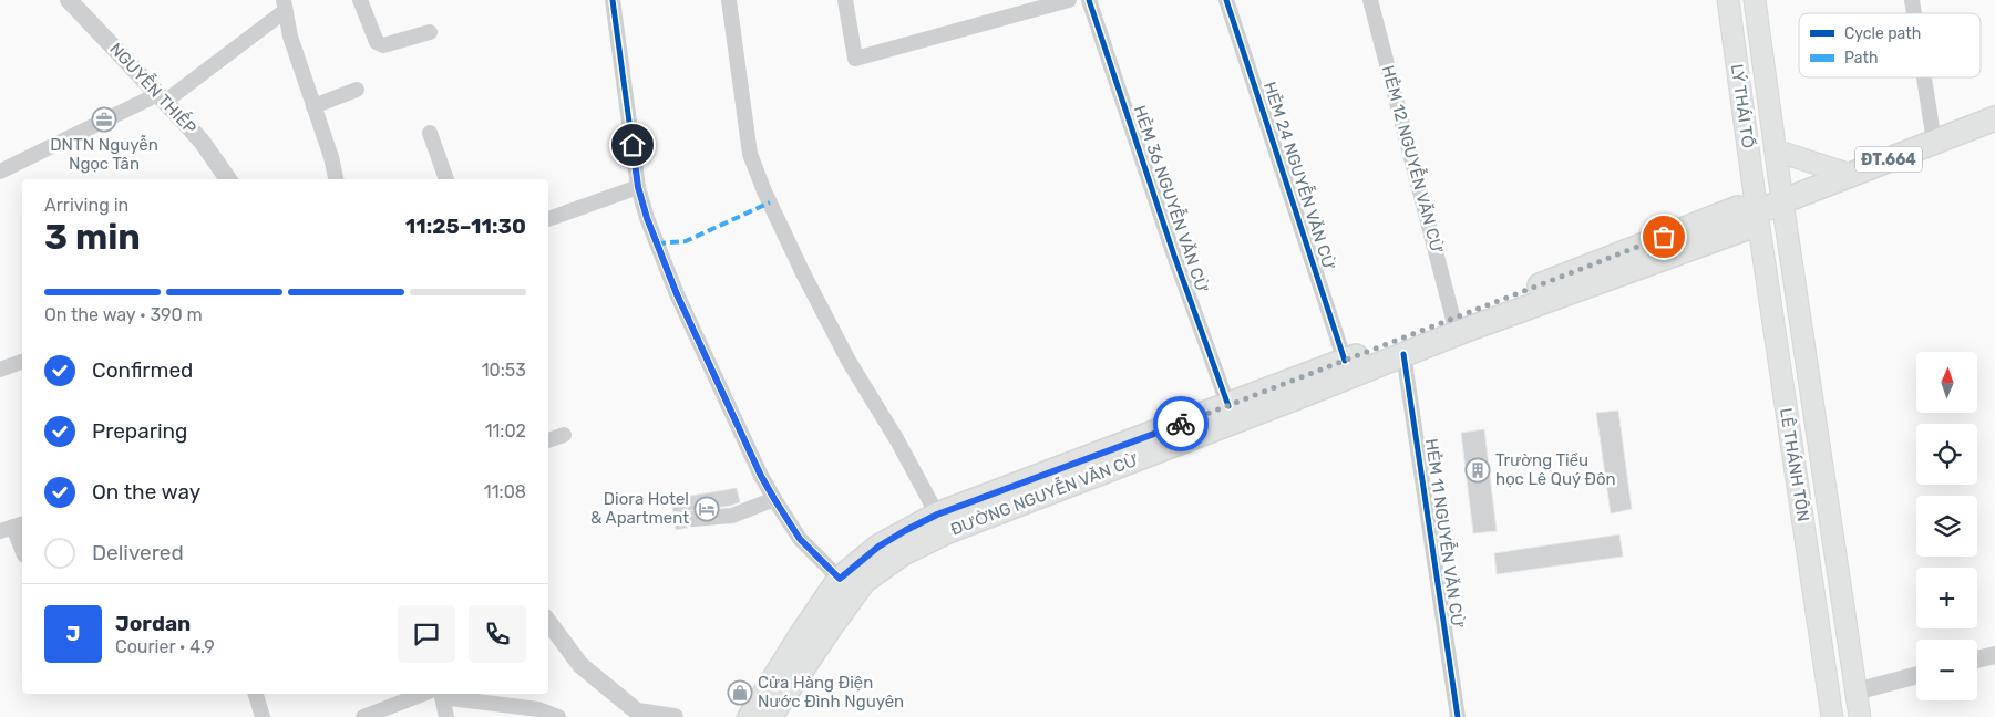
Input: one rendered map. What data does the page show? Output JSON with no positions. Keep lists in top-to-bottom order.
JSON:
{
  "streets": {
    "main road": [
      "LÝ THÁI TỔ",
      "ĐT.664",
      "LÊ THÁNH TÔN",
      "ĐƯỜNG NGUYỄN VĂN CỪ"
    ],
    "street": [
      "NGUYỄN THIẾP",
      "HẺM 12 NGUYỄN VĂN CỪ",
      "HẺM 24 NGUYỄN VĂN CỪ",
      "HẺM 36 NGUYỄN VĂN CỪ",
      "HẺM 11 NGUYỄN VĂN CỪ"
    ]
  },
  "crossings": [
    ["LÝ THÁI TỔ", "ĐT.664"],
    ["LÝ THÁI TỔ", "LÊ THÁNH TÔN"],
    ["LÝ THÁI TỔ", "ĐƯỜNG NGUYỄN VĂN CỪ"],
    ["HẺM 12 NGUYỄN VĂN CỪ", "ĐƯỜNG NGUYỄN VĂN CỪ"],
    ["ĐT.664", "LÊ THÁNH TÔN"],
    ["ĐT.664", "ĐƯỜNG NGUYỄN VĂN CỪ"],
    ["HẺM 24 NGUYỄN VĂN CỪ", "ĐƯỜNG NGUYỄN VĂN CỪ"],
    ["HẺM 36 NGUYỄN VĂN CỪ", "ĐƯỜNG NGUYỄN VĂN CỪ"],
    ["LÊ THÁNH TÔN", "ĐƯỜNG NGUYỄN VĂN CỪ"],
    ["ĐƯỜNG NGUYỄN VĂN CỪ", "HẺM 11 NGUYỄN VĂN CỪ"]
  ],
  "places": {
    "office": ["DNTN Nguyễn Ngọc Tân"],
    "building": ["Trường Tiểu học Lê Quý Đôn"],
    "hotel": ["Diora Hotel & Apartment"],
    "shop": ["Cửa Hàng Điện Nước Đình Nguyên"]
  },
  "legend": ["Cycle path", "Path"],
  "north": "top",
  "page": {
    "heading": ["3 min", "Arriving in", "11:25–11:30"],
    "panel": ["Jordan", "Courier · 4.9"],
    "bar": "On the way · 390 m",
    "list": [
      ["Confirmed", "10:53"],
      ["Preparing", "11:02"],
      ["On the way", "11:08"],
      "Delivered"
    ],
    "map_buttons": ["+", "−"],
    "round": "J"
  }
}
